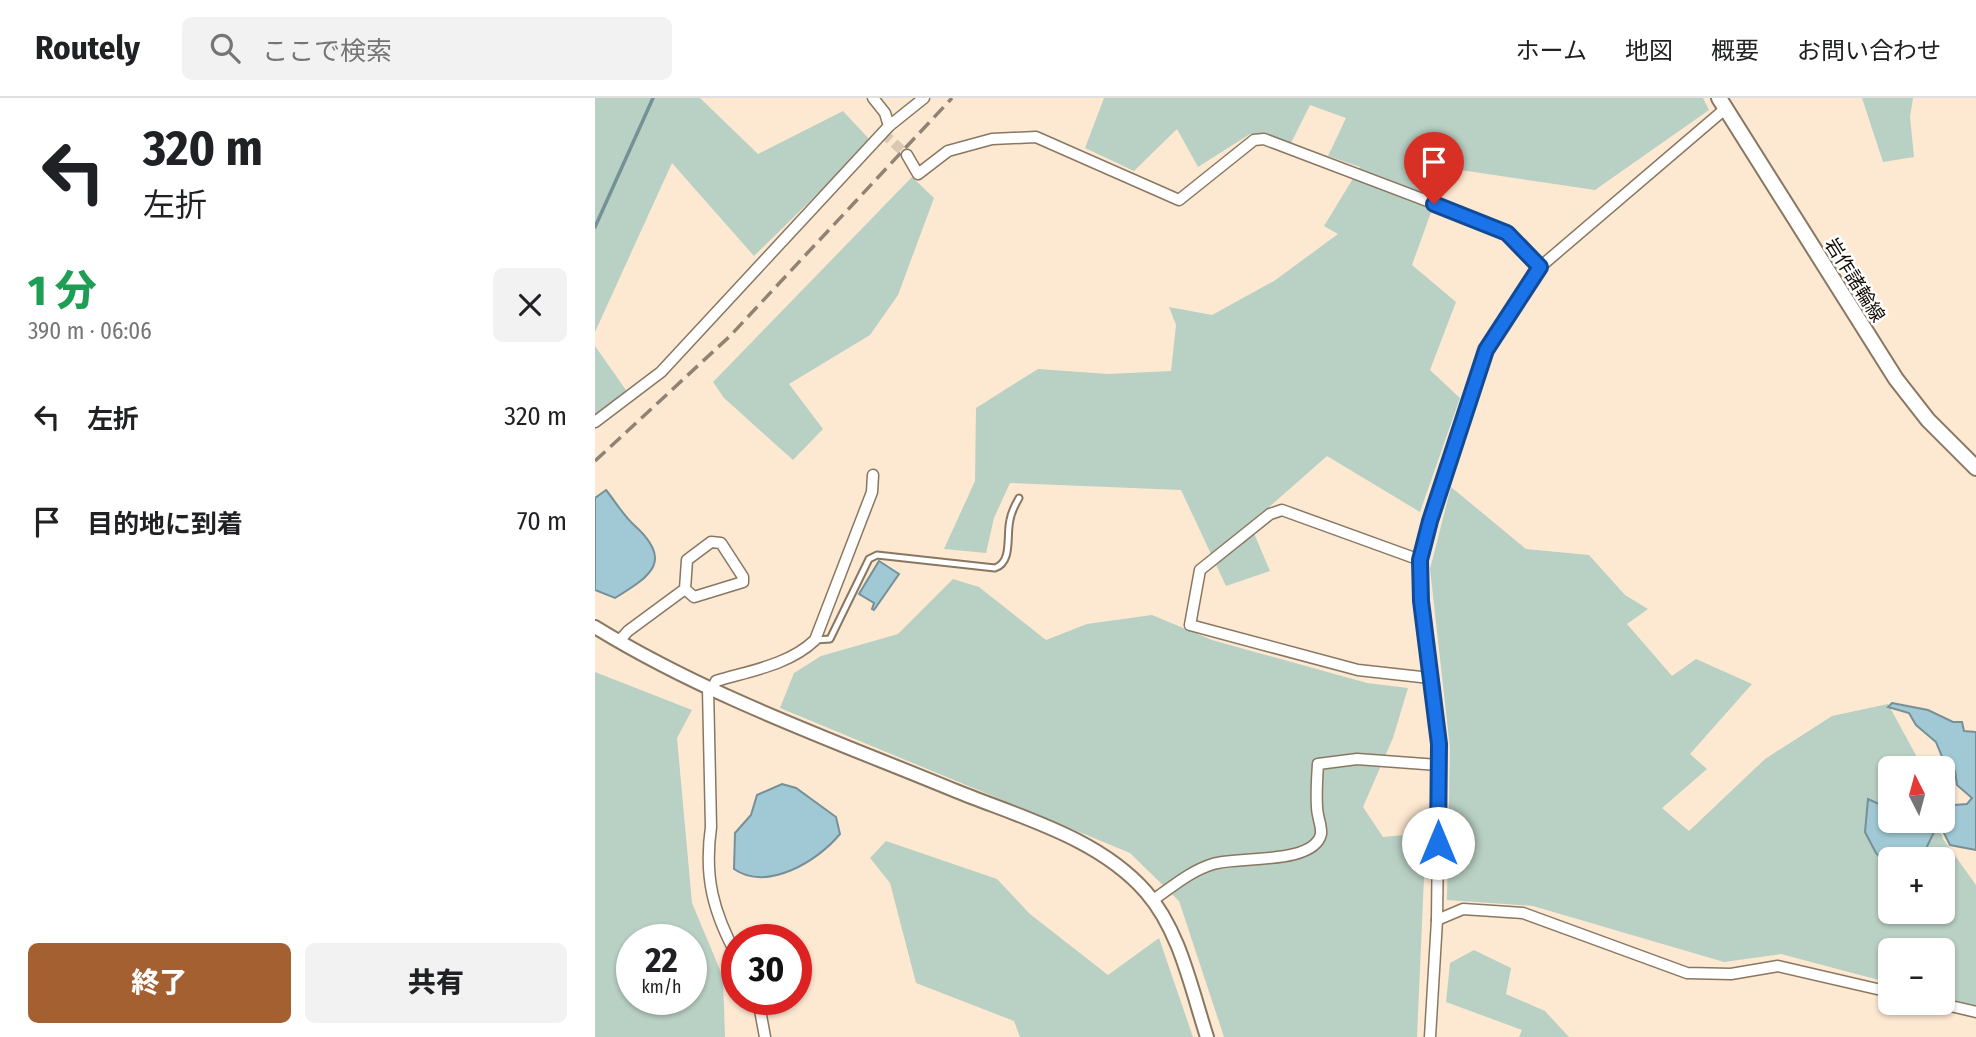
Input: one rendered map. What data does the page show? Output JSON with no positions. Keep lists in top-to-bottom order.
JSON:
{
  "streets": {
    "main road": ["岩作諸輪線"]
  },
  "north": "top",
  "page": {
    "header": "Routely",
    "search": "ここで検索",
    "nav": [
      "ホーム",
      "地図",
      "概要",
      "お問い合わせ"
    ],
    "turn": ["320 m", "左折"],
    "heading": ["1 分", "390 m · 06:06"],
    "list": [
      {
        "name": "左折",
        "value": "320 m"
      },
      {
        "name": "目的地に到着",
        "value": "70 m"
      }
    ],
    "map_buttons": ["+", "−"],
    "speed": "22 km/h",
    "limit": "30",
    "buttons": ["終了", "共有"]
  }
}
